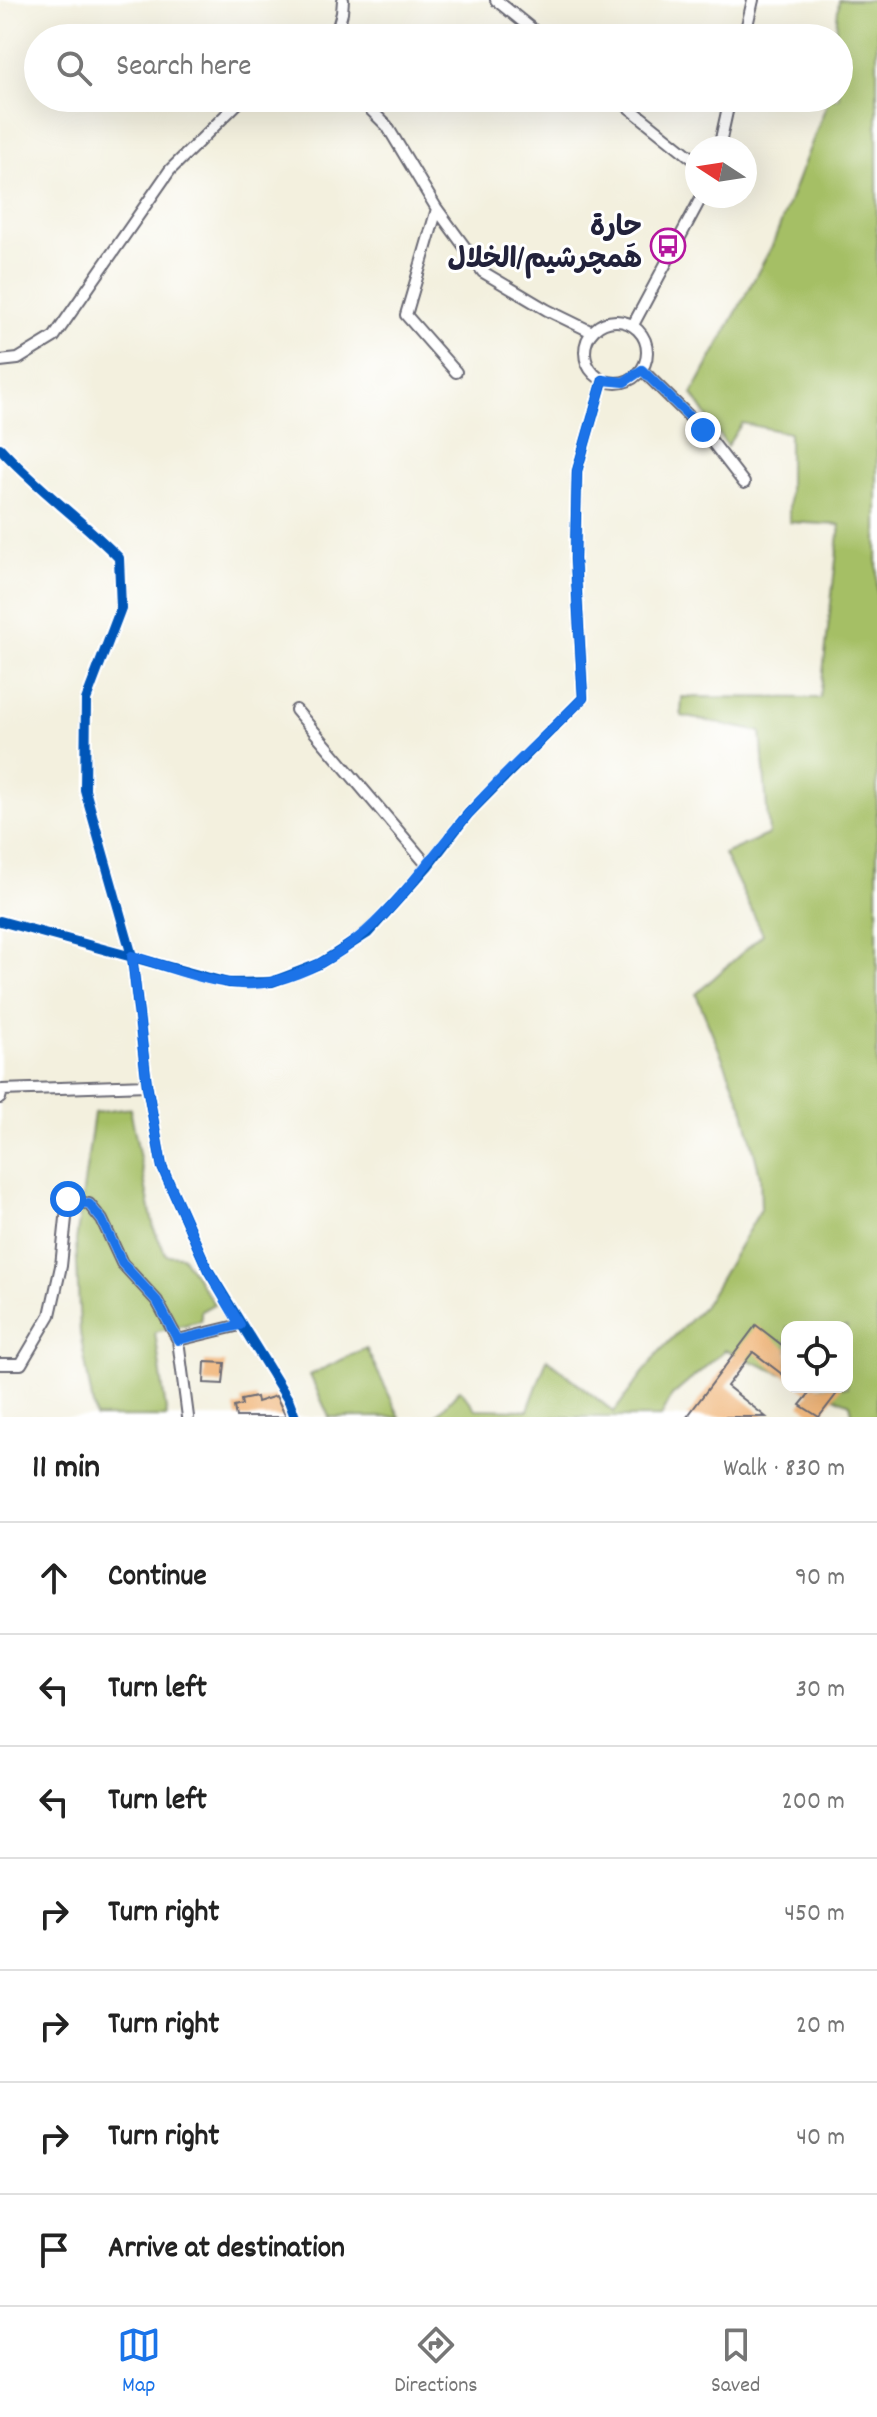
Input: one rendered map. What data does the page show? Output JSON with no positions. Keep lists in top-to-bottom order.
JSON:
{
  "places": {
    "bus stop": ["حارة هَمچرشيم/الخلال"]
  },
  "north": "left",
  "page": {
    "search": "Search here",
    "heading": ["11 min", "Walk · 830 m"],
    "list": [
      ["Continue", "90 m"],
      ["Turn left", "30 m"],
      ["Turn left", "200 m"],
      ["Turn right", "450 m"],
      ["Turn right", "20 m"],
      ["Turn right", "40 m"],
      "Arrive at destination"
    ],
    "nav": ["Map", "Directions", "Saved"]
  }
}
